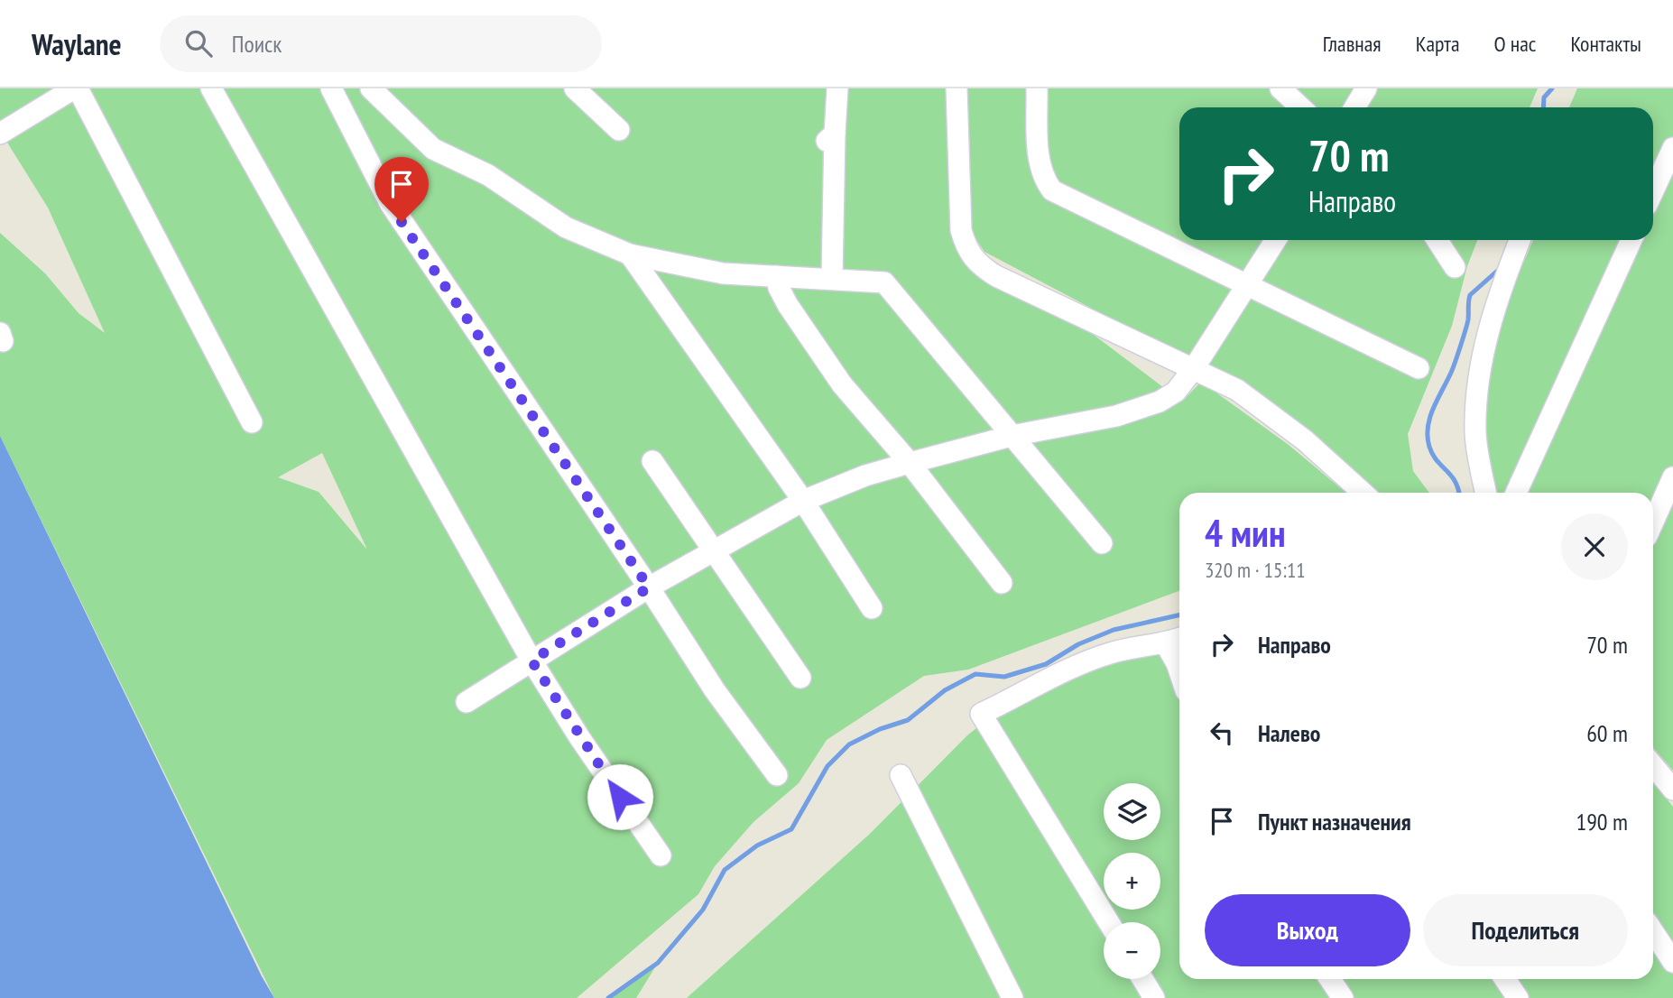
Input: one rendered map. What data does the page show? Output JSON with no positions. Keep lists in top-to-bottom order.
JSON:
{
  "page": {
    "header": "Waylane",
    "search": "Поиск",
    "nav": [
      "Главная",
      "Карта",
      "О нас",
      "Контакты"
    ],
    "turn": ["70 m", "Направо"],
    "heading": ["4 мин", "320 m · 15:11"],
    "list": [
      {
        "name": "Направо",
        "value": "70 m"
      },
      {
        "name": "Налево",
        "value": "60 m"
      },
      {
        "name": "Пункт назначения",
        "value": "190 m"
      }
    ],
    "map_buttons": ["+", "−"],
    "buttons": ["Выход", "Поделиться"]
  }
}
